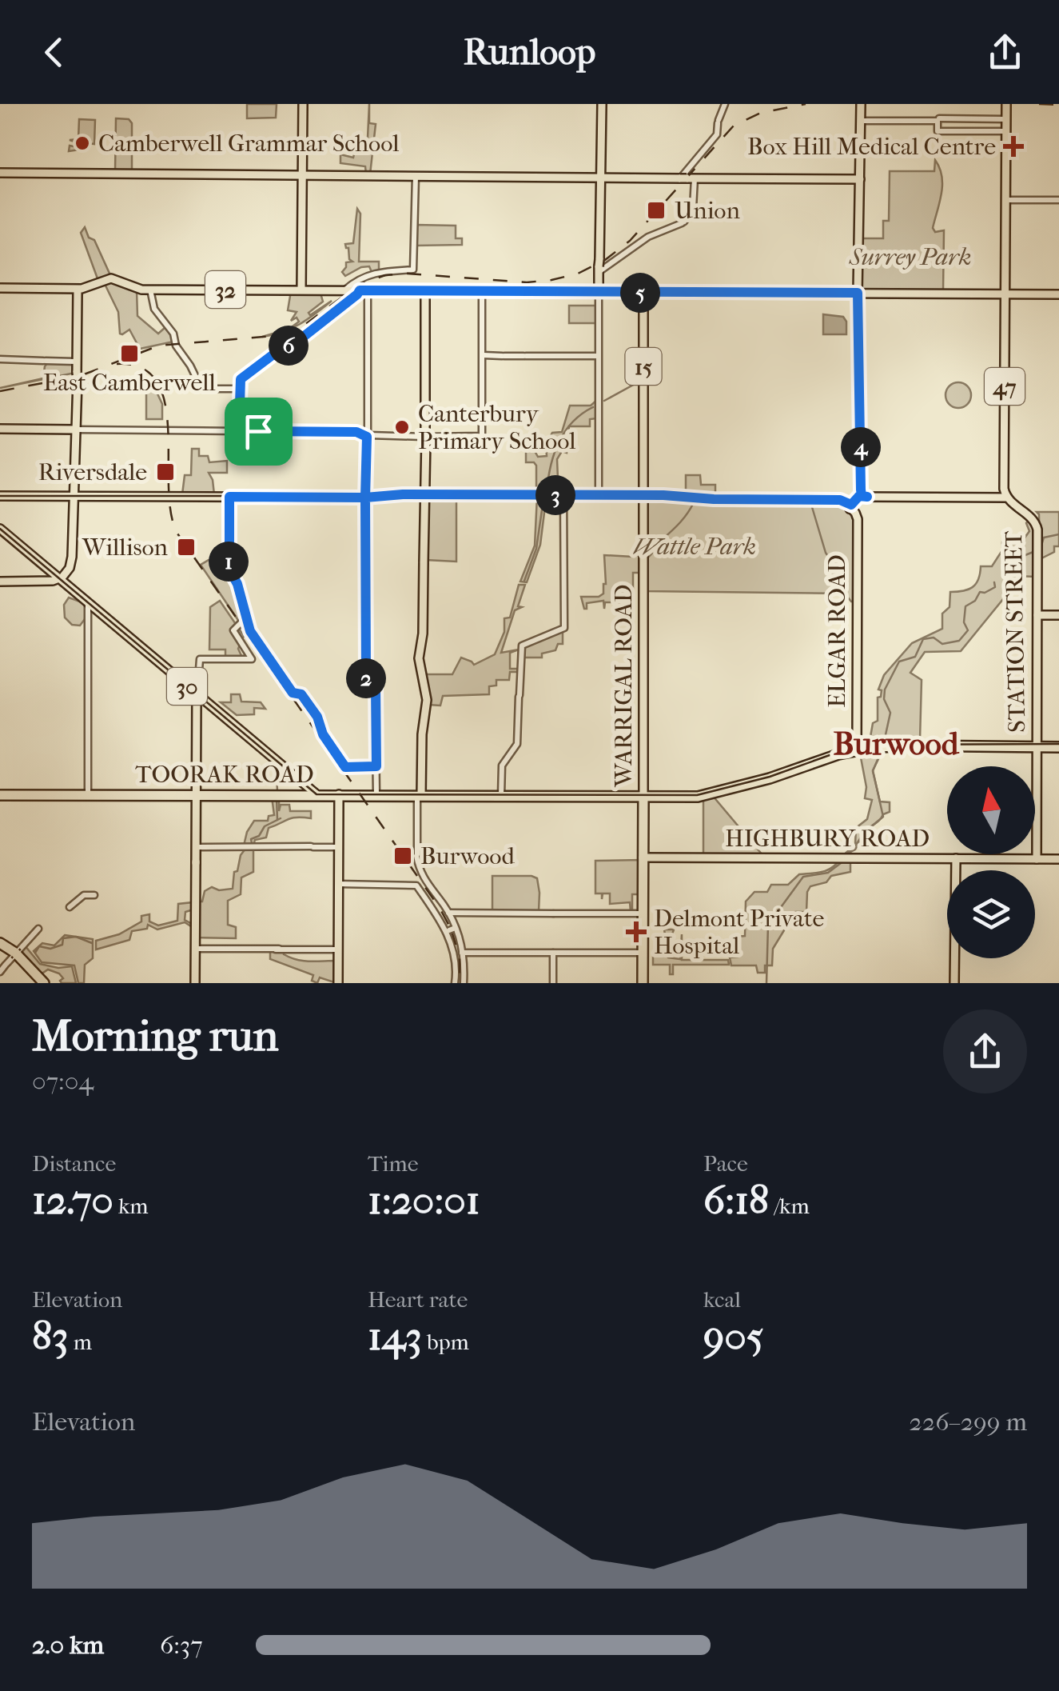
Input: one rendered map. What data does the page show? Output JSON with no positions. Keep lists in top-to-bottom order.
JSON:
{
  "streets": {
    "highway": ["15", "WARRIGAL ROAD", "TOORAK ROAD"],
    "main road": [
      "32",
      "47",
      "ELGAR ROAD",
      "STATION STREET",
      "30",
      "HIGHBURY ROAD"
    ]
  },
  "crossings": [
    ["32", "47"],
    ["32", "ELGAR ROAD"],
    ["32", "WARRIGAL ROAD"],
    ["47", "STATION STREET"],
    ["ELGAR ROAD", "TOORAK ROAD"],
    ["STATION STREET", "TOORAK ROAD"],
    ["STATION STREET", "HIGHBURY ROAD"],
    ["WARRIGAL ROAD", "TOORAK ROAD"],
    ["WARRIGAL ROAD", "HIGHBURY ROAD"],
    ["30", "TOORAK ROAD"]
  ],
  "districts": ["Burwood"],
  "parks": ["Surrey Park", "Wattle Park"],
  "places": {
    "other": ["Camberwell Grammar School", "Canterbury Primary School"],
    "health": ["Box Hill Medical Centre", "Delmont Private Hospital"],
    "transit": [
      "Union",
      "East Camberwell",
      "Riversdale",
      "Willison",
      "Burwood"
    ]
  },
  "north": "top",
  "page": {
    "header": "Runloop",
    "pins": [
      "5",
      "6",
      "4",
      "3",
      "1",
      "2"
    ],
    "heading": ["Morning run", "07:04"],
    "stats": [
      ["Distance", "12.70 km"],
      ["Time", "1:20:01"],
      ["Pace", "6:18 /km"],
      ["Elevation", "83 m"],
      ["Heart rate", "143 bpm"],
      ["kcal", "905"]
    ],
    "chart": ["Elevation", "226–299 m"],
    "list": [
      {
        "name": "2.0 km",
        "note": "6:37"
      }
    ]
  }
}
